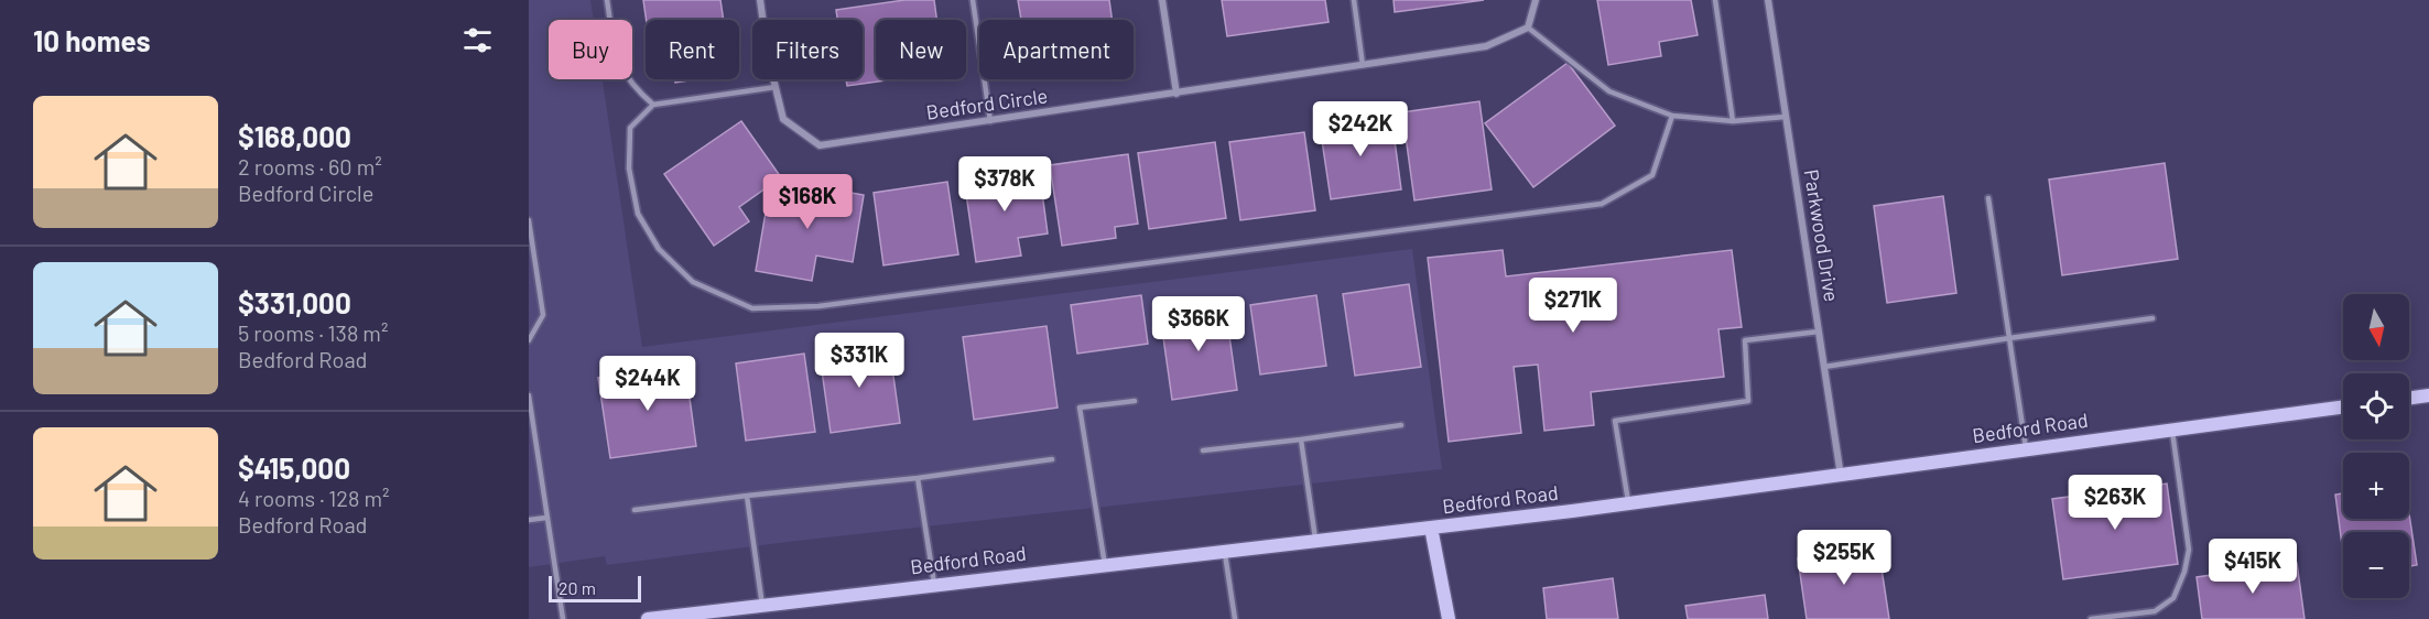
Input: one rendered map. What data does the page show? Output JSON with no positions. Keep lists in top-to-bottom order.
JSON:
{
  "streets": {
    "main road": ["Bedford Road"],
    "street": ["Bedford Circle", "Parkwood Drive"]
  },
  "crossings": [
    ["Parkwood Drive", "Bedford Road"]
  ],
  "scale_bar": "20 m",
  "north": "bottom",
  "page": {
    "heading": "10 homes",
    "chip": [
      "Buy",
      "Rent",
      "Filters",
      "New",
      "Apartment"
    ],
    "list": [
      {
        "name": "$168,000",
        "note": "2 rooms · 60 m² · Bedford Circle"
      },
      {
        "name": "$331,000",
        "note": "5 rooms · 138 m² · Bedford Road"
      },
      {
        "name": "$415,000",
        "note": "4 rooms · 128 m² · Bedford Road"
      }
    ],
    "price": [
      "$242K",
      "$378K",
      "$168K",
      "$271K",
      "$366K",
      "$331K",
      "$244K",
      "$263K",
      "$255K",
      "$415K"
    ],
    "map_buttons": ["+", "−"],
    "scale": "20 m"
  }
}
